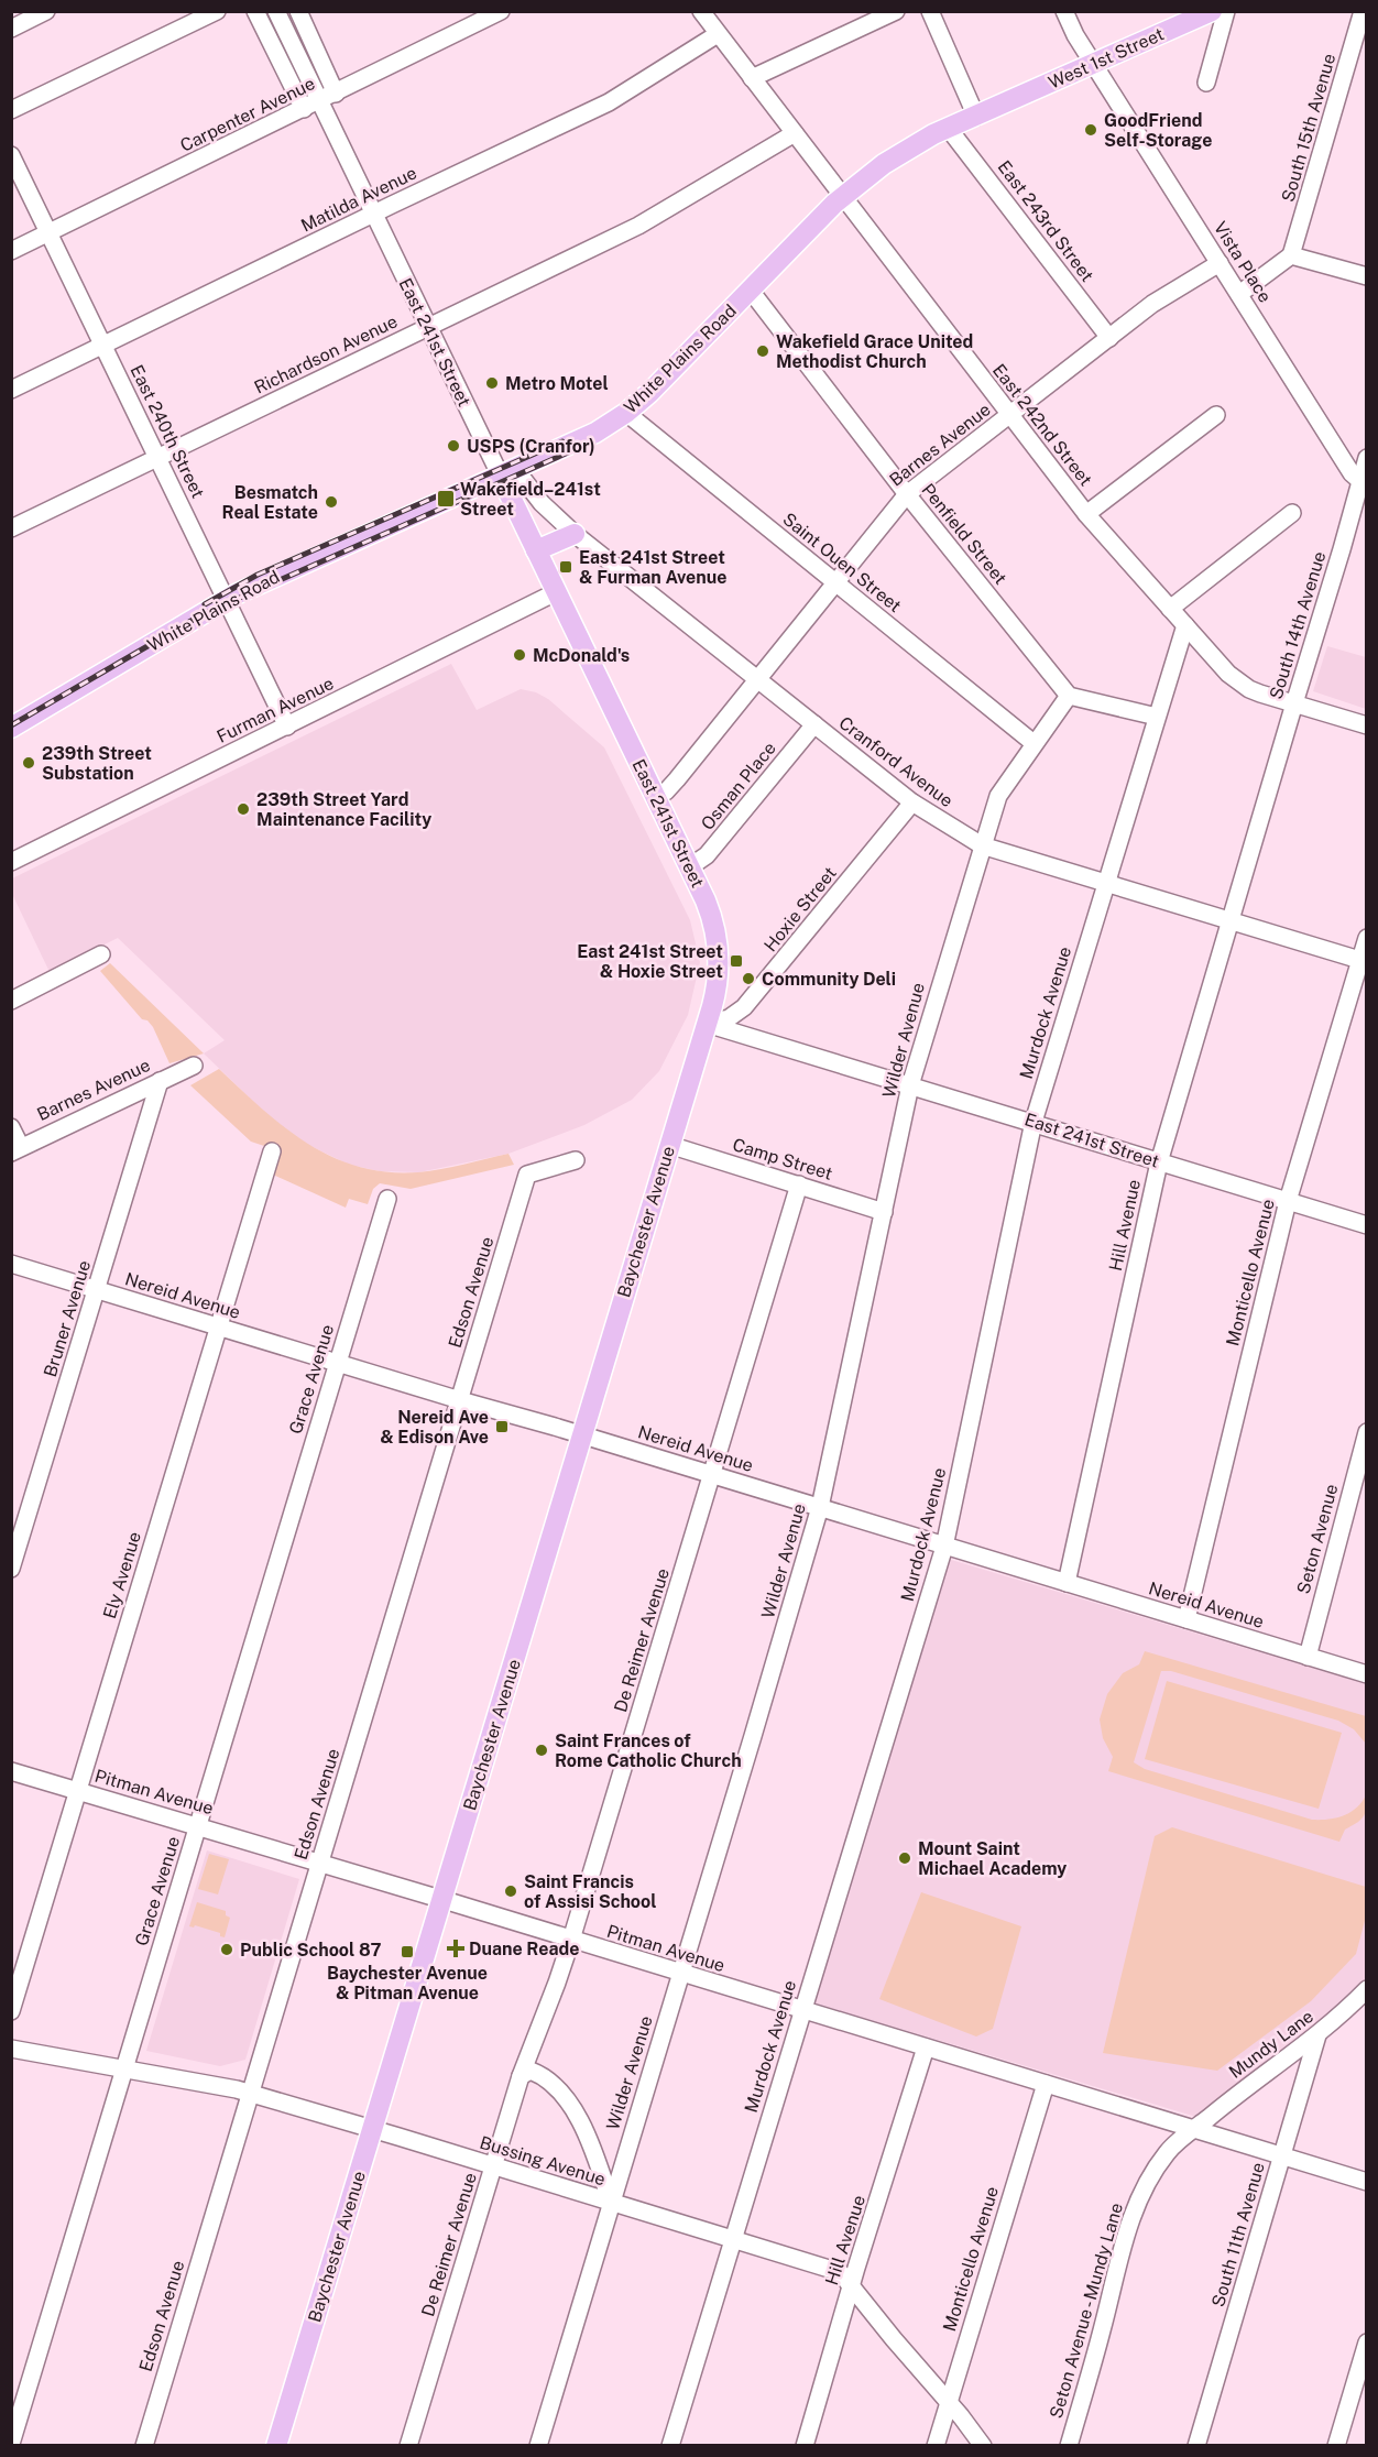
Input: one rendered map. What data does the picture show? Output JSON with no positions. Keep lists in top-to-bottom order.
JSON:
{
  "streets": {
    "main road": [
      "West 1st Street",
      "East 241st Street",
      "White Plains Road",
      "Baychester Avenue"
    ],
    "street": [
      "Carpenter Avenue",
      "South 15th Avenue",
      "Matilda Avenue",
      "East 243rd Street",
      "Vista Place",
      "Richardson Avenue",
      "East 242nd Street",
      "East 240th Street",
      "Barnes Avenue",
      "Penfield Street",
      "Saint Ouen Street",
      "South 14th Avenue",
      "Furman Avenue",
      "Cranford Avenue",
      "Osman Place",
      "Hoxie Street",
      "Murdock Avenue",
      "Wilder Avenue",
      "Camp Street",
      "Hill Avenue",
      "Monticello Avenue",
      "Edson Avenue",
      "Nereid Avenue",
      "Bruner Avenue",
      "Grace Avenue",
      "Seton Avenue",
      "Ely Avenue",
      "De Reimer Avenue",
      "Pitman Avenue",
      "Mundy Lane",
      "Bussing Avenue",
      "South 11th Avenue",
      "Seton Avenue - Mundy Lane"
    ]
  },
  "crossings": [
    ["West 1st Street", "Vista Place"],
    ["West 1st Street", "White Plains Road"],
    ["Carpenter Avenue", "East 241st Street"],
    ["Carpenter Avenue", "East 240th Street"],
    ["Matilda Avenue", "East 241st Street"],
    ["Matilda Avenue", "East 242nd Street"],
    ["Matilda Avenue", "East 240th Street"],
    ["East 243rd Street", "White Plains Road"],
    ["East 243rd Street", "Barnes Avenue"],
    ["Vista Place", "Barnes Avenue"],
    ["Vista Place", "South 14th Avenue"],
    ["East 241st Street", "Richardson Avenue"],
    ["East 241st Street", "White Plains Road"],
    ["East 241st Street", "Barnes Avenue"],
    ["East 241st Street", "Furman Avenue"],
    ["East 241st Street", "Cranford Avenue"],
    ["East 241st Street", "Osman Place"],
    ["East 241st Street", "Hoxie Street"],
    ["East 241st Street", "Murdock Avenue"],
    ["East 241st Street", "Wilder Avenue"],
    ["East 241st Street", "Baychester Avenue"],
    ["East 241st Street", "Hill Avenue"],
    ["East 241st Street", "Monticello Avenue"],
    ["Richardson Avenue", "East 242nd Street"],
    ["Richardson Avenue", "East 240th Street"],
    ["White Plains Road", "East 242nd Street"],
    ["White Plains Road", "East 240th Street"],
    ["White Plains Road", "Penfield Street"],
    ["White Plains Road", "Saint Ouen Street"],
    ["White Plains Road", "Cranford Avenue"],
    ["East 242nd Street", "Barnes Avenue"],
    ["East 242nd Street", "South 14th Avenue"],
    ["East 242nd Street", "Murdock Avenue"],
    ["East 240th Street", "Furman Avenue"],
    ["Barnes Avenue", "Penfield Street"],
    ["Barnes Avenue", "Saint Ouen Street"],
    ["Barnes Avenue", "Cranford Avenue"],
    ["Barnes Avenue", "Bruner Avenue"],
    ["Penfield Street", "Wilder Avenue"],
    ["Saint Ouen Street", "Wilder Avenue"],
    ["South 14th Avenue", "Hill Avenue"],
    ["Cranford Avenue", "Osman Place"],
    ["Cranford Avenue", "Hoxie Street"],
    ["Cranford Avenue", "Murdock Avenue"],
    ["Cranford Avenue", "Wilder Avenue"],
    ["Cranford Avenue", "Hill Avenue"],
    ["Cranford Avenue", "Monticello Avenue"],
    ["Hoxie Street", "Baychester Avenue"],
    ["Murdock Avenue", "Nereid Avenue"],
    ["Murdock Avenue", "Pitman Avenue"],
    ["Murdock Avenue", "Bussing Avenue"],
    ["Wilder Avenue", "Camp Street"],
    ["Wilder Avenue", "Nereid Avenue"],
    ["Wilder Avenue", "Pitman Avenue"],
    ["Wilder Avenue", "Bussing Avenue"],
    ["Camp Street", "Baychester Avenue"],
    ["Camp Street", "De Reimer Avenue"],
    ["Baychester Avenue", "Nereid Avenue"],
    ["Baychester Avenue", "Pitman Avenue"],
    ["Baychester Avenue", "Bussing Avenue"],
    ["Hill Avenue", "Nereid Avenue"],
    ["Hill Avenue", "Pitman Avenue"],
    ["Hill Avenue", "Bussing Avenue"],
    ["Monticello Avenue", "Nereid Avenue"],
    ["Monticello Avenue", "Pitman Avenue"],
    ["Monticello Avenue", "Bussing Avenue"],
    ["Edson Avenue", "Nereid Avenue"],
    ["Edson Avenue", "Pitman Avenue"],
    ["Edson Avenue", "Bussing Avenue"],
    ["Nereid Avenue", "Bruner Avenue"],
    ["Nereid Avenue", "Grace Avenue"],
    ["Nereid Avenue", "Seton Avenue"],
    ["Nereid Avenue", "Ely Avenue"],
    ["Nereid Avenue", "De Reimer Avenue"],
    ["Grace Avenue", "Pitman Avenue"],
    ["Grace Avenue", "Bussing Avenue"],
    ["Ely Avenue", "Pitman Avenue"],
    ["De Reimer Avenue", "Pitman Avenue"],
    ["De Reimer Avenue", "Bussing Avenue"],
    ["Pitman Avenue", "Mundy Lane"],
    ["Pitman Avenue", "South 11th Avenue"],
    ["Pitman Avenue", "Seton Avenue - Mundy Lane"],
    ["Mundy Lane", "South 11th Avenue"],
    ["Mundy Lane", "Seton Avenue - Mundy Lane"]
  ],
  "places": {
    "other": [
      "GoodFriend Self-Storage",
      "Wakefield Grace United Methodist Church",
      "Metro Motel",
      "USPS (Cranfor)",
      "Besmatch Real Estate",
      "McDonald's",
      "239th Street Substation",
      "239th Street Yard Maintenance Facility",
      "Community Deli",
      "Saint Frances of Rome Catholic Church",
      "Mount Saint Michael Academy",
      "Saint Francis of Assisi School",
      "Public School 87"
    ],
    "transit": [
      "Wakefield–241st Street",
      "East 241st Street & Furman Avenue",
      "East 241st Street & Hoxie Street",
      "Nereid Ave & Edison Ave",
      "Baychester Avenue & Pitman Avenue"
    ],
    "health": ["Duane Reade"]
  }
}
